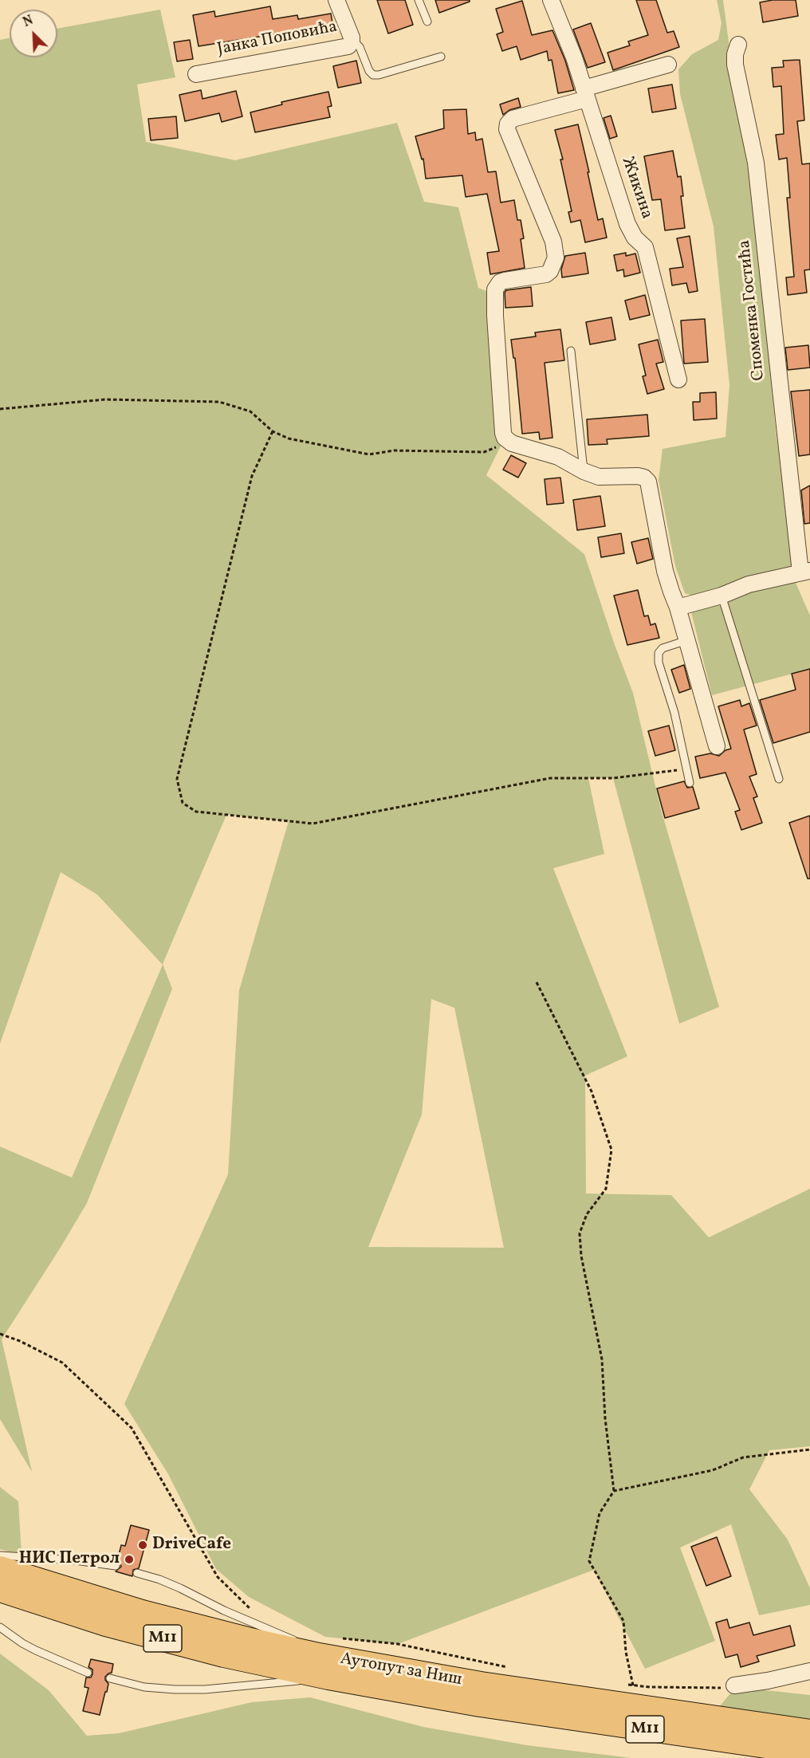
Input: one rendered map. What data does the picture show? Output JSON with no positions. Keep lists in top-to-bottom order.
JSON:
{
  "streets": {
    "highway": ["M11", "Аутопут за Ниш"],
    "street": ["Јанка Поповића", "Жикина", "Споменка Гостића"]
  },
  "places": ["DriveCafe", "НИС Петрол"],
  "north": "top left"
}
